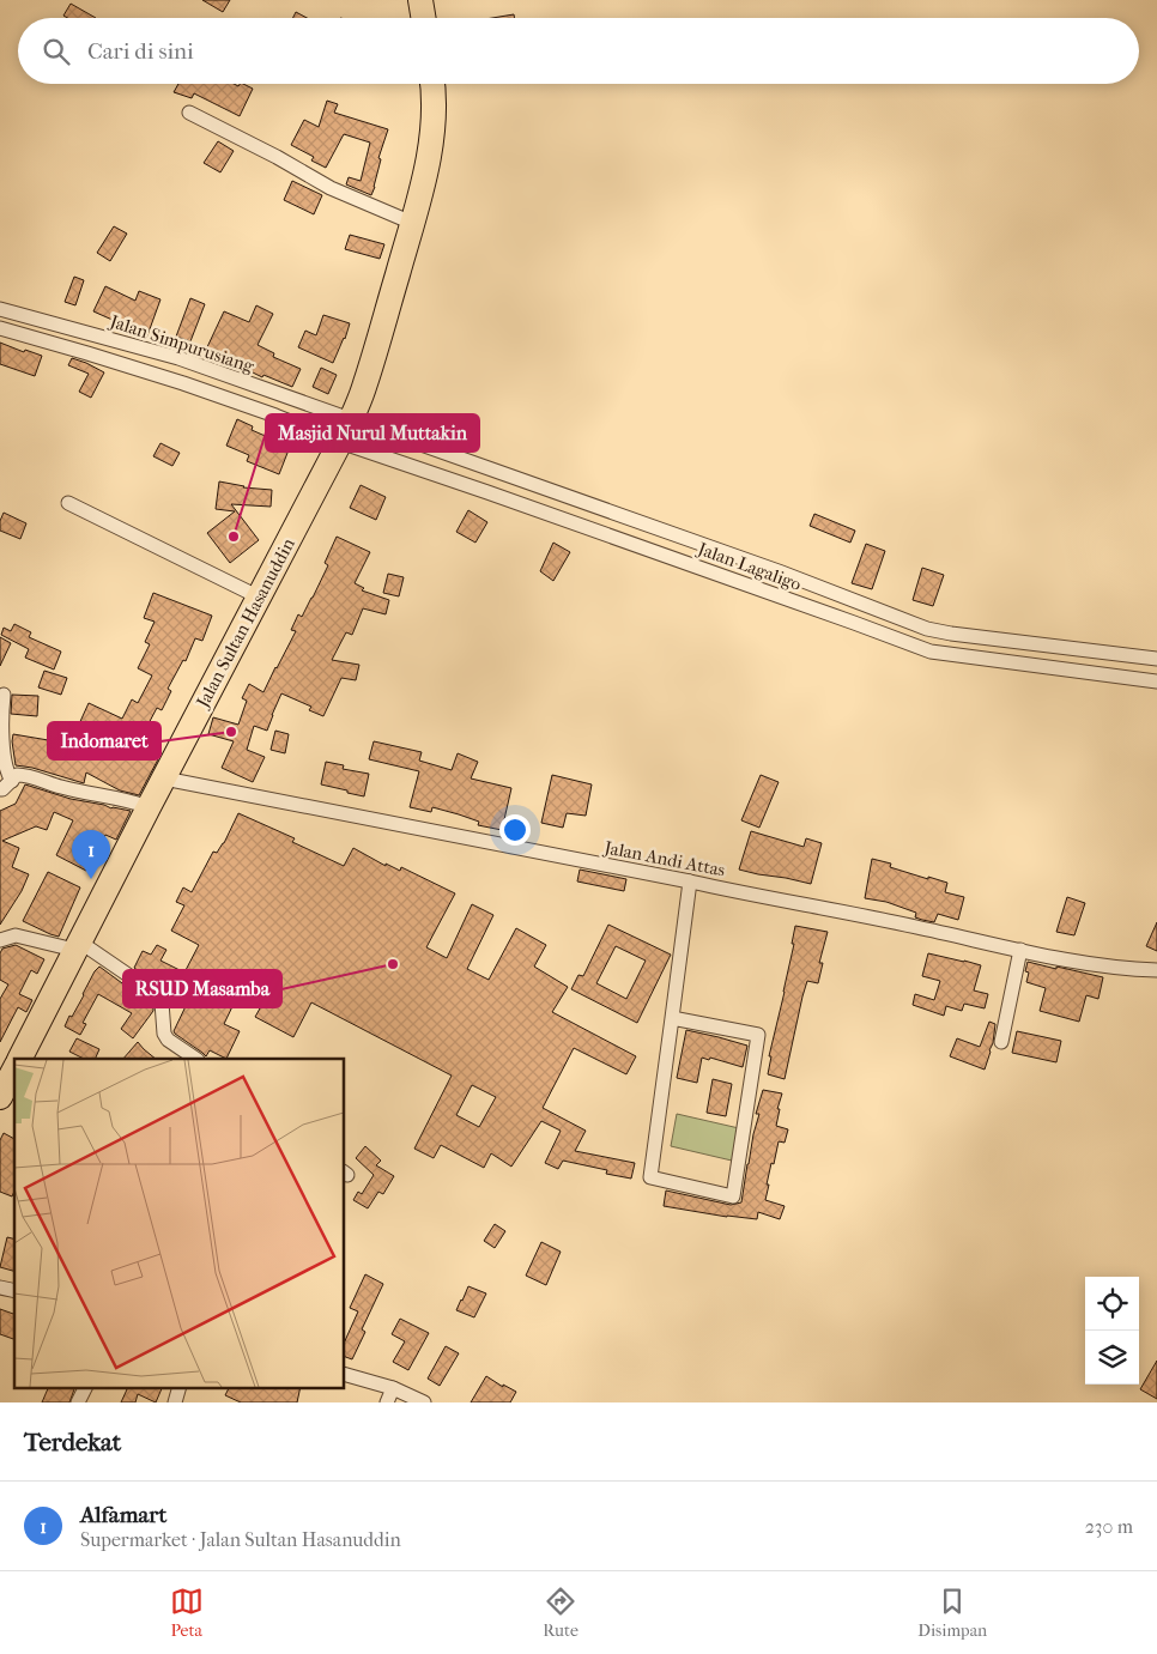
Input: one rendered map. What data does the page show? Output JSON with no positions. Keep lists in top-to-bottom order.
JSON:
{
  "streets": {
    "highway": ["Jalan Sultan Hasanuddin"],
    "street": ["Jalan Simpurusiang", "Jalan Lagaligo", "Jalan Andi Attas"]
  },
  "crossings": [
    ["Jalan Simpurusiang", "Jalan Lagaligo"],
    ["Jalan Simpurusiang", "Jalan Sultan Hasanuddin"],
    ["Jalan Lagaligo", "Jalan Sultan Hasanuddin"],
    ["Jalan Sultan Hasanuddin", "Jalan Andi Attas"]
  ],
  "places": ["Masjid Nurul Muttakin", "Indomaret", "RSUD Masamba"],
  "page": {
    "search": "Cari di sini",
    "pins": "1",
    "heading": "Terdekat",
    "list": [
      {
        "mark": "1",
        "name": "Alfamart",
        "note": "Supermarket · Jalan Sultan Hasanuddin",
        "value": "230 m"
      }
    ],
    "nav": ["Peta", "Rute", "Disimpan"]
  }
}
